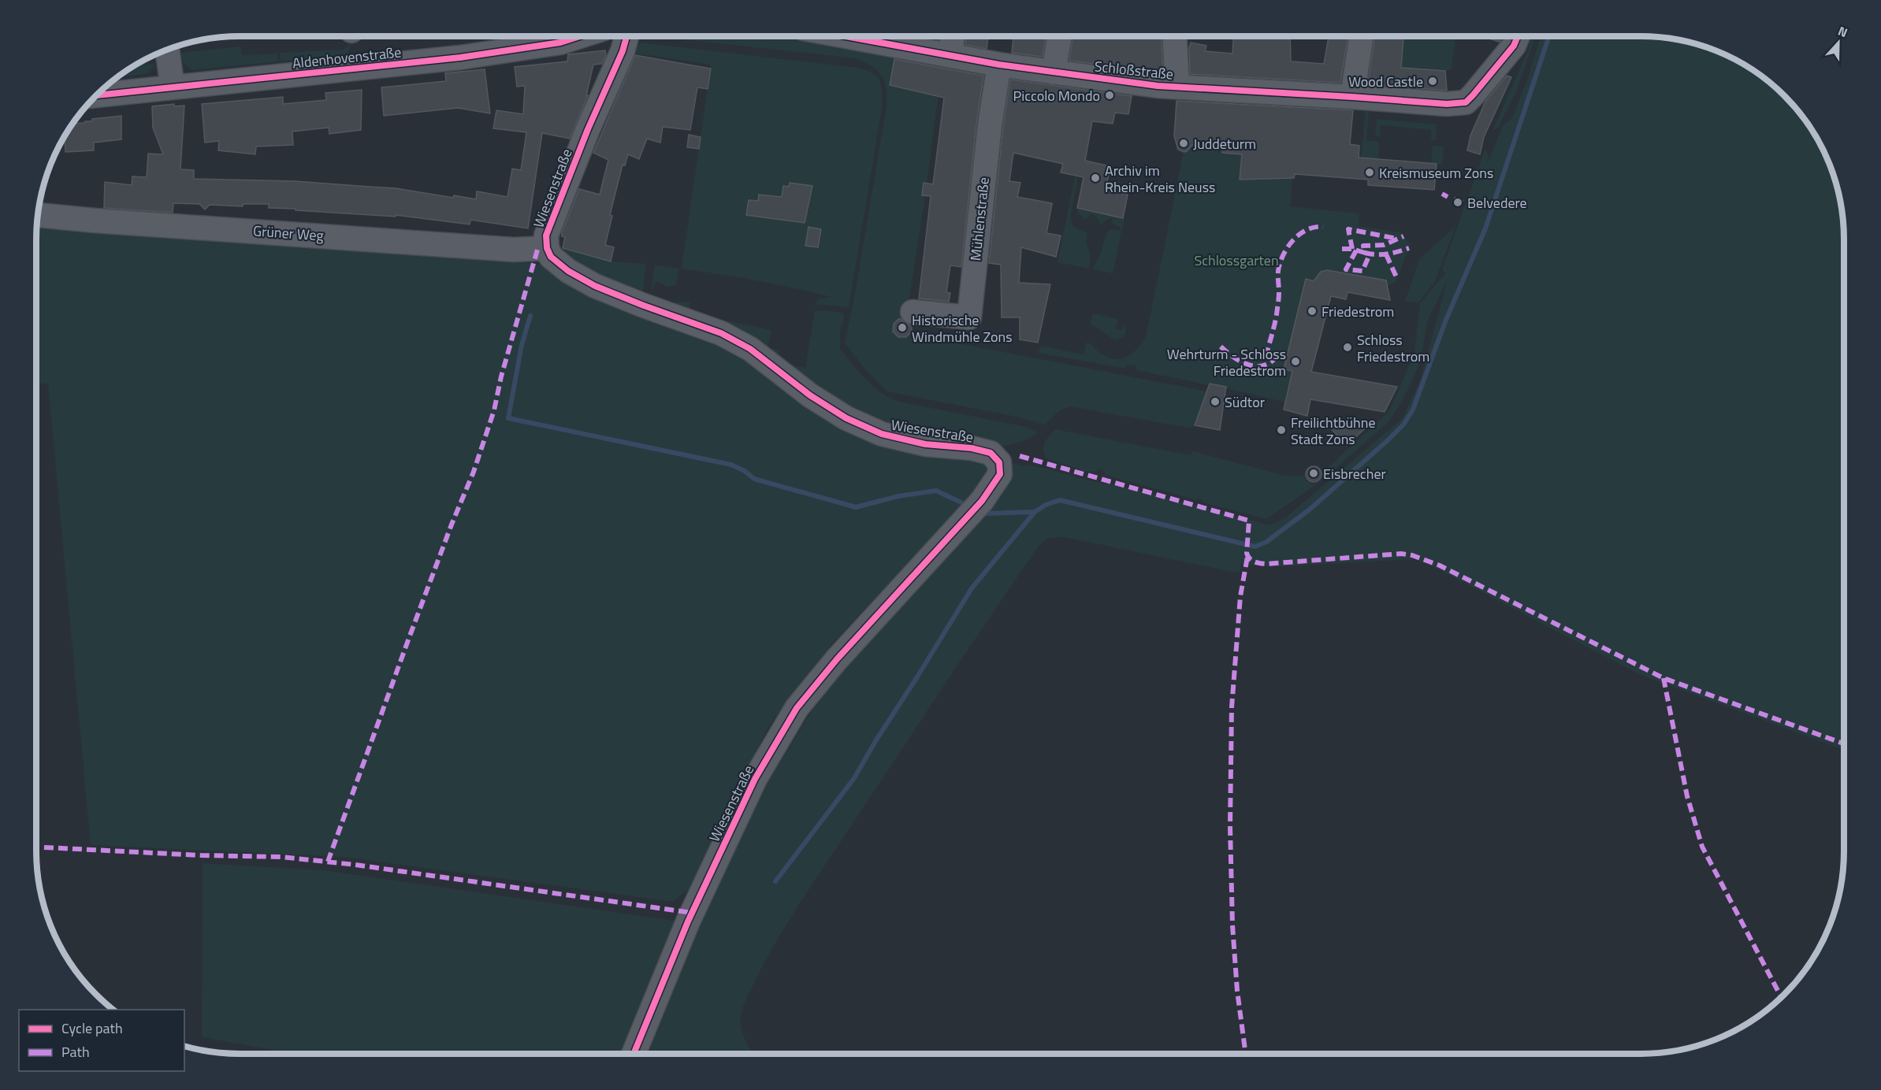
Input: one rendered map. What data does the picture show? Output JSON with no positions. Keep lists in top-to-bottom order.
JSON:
{
  "streets": {
    "street": [
      "Aldenhovenstraße",
      "Schloßstraße",
      "Wiesenstraße",
      "Mühlenstraße",
      "Grüner Weg"
    ]
  },
  "crossings": [
    ["Schloßstraße", "Mühlenstraße"],
    ["Wiesenstraße", "Grüner Weg"]
  ],
  "parks": ["Schlossgarten"],
  "places": [
    "Wood Castle",
    "Piccolo Mondo",
    "Juddeturm",
    "Kreismuseum Zons",
    "Archiv im Rhein-Kreis Neuss",
    "Belvedere",
    "Friedestrom",
    "Historische Windmühle Zons",
    "Schloss Friedestrom",
    "Wehrturm - Schloss Friedestrom",
    "Südtor",
    "Freilichtbühne Stadt Zons",
    "Eisbrecher"
  ],
  "legend": ["Cycle path", "Path"],
  "north": "top"
}
